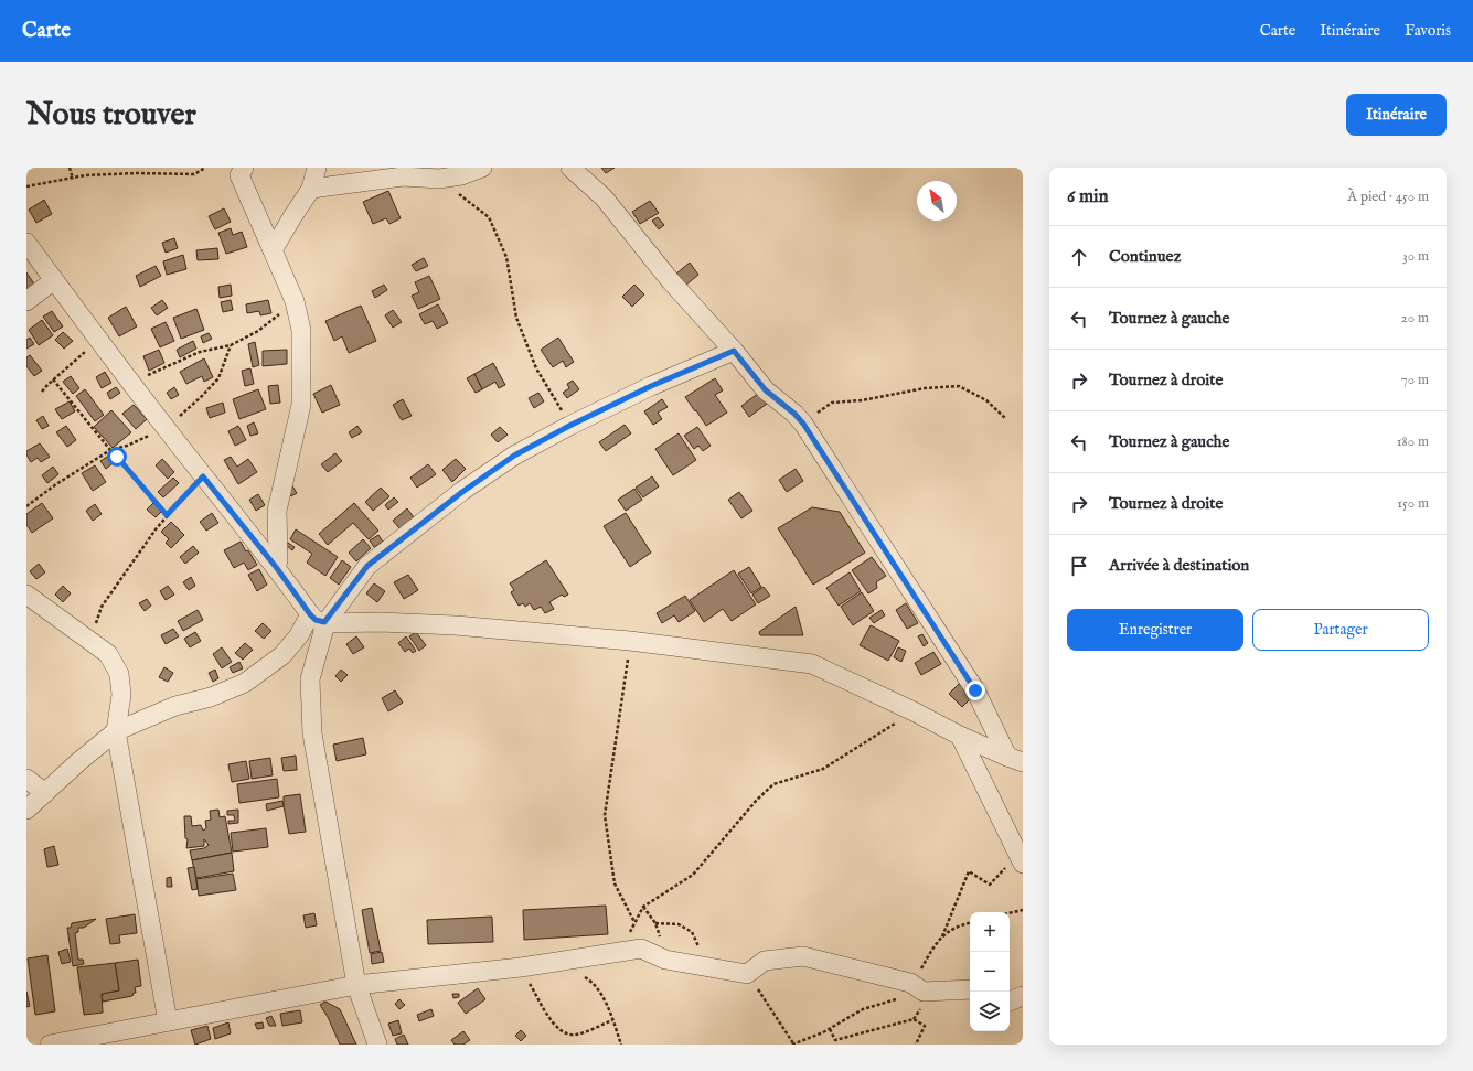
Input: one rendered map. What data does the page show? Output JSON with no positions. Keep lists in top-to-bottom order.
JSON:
{
  "north": "top left",
  "page": {
    "header": "Carte",
    "nav": ["Carte", "Itinéraire", "Favoris"],
    "buttons": [
      "Itinéraire",
      ["Enregistrer", "Partager"]
    ],
    "title": "Nous trouver",
    "heading": ["6 min", "À pied · 450 m"],
    "list": [
      ["Continuez", "30 m"],
      ["Tournez à gauche", "20 m"],
      ["Tournez à droite", "70 m"],
      ["Tournez à gauche", "180 m"],
      ["Tournez à droite", "150 m"],
      "Arrivée à destination"
    ],
    "map_buttons": ["+", "−"]
  }
}
